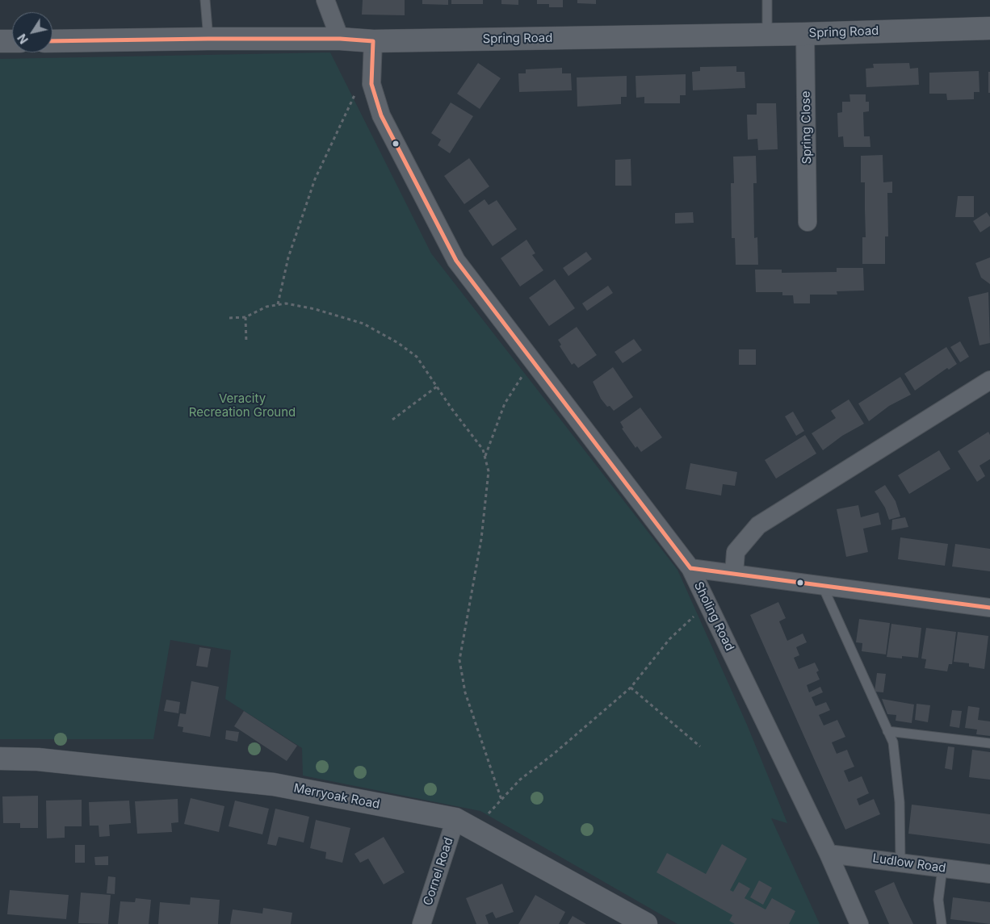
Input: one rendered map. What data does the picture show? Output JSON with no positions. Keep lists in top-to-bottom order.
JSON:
{
  "streets": {
    "street": [
      "Spring Road",
      "Spring Close",
      "Sholing Road",
      "Merryoak Road",
      "Ludlow Road",
      "Cornel Road"
    ]
  },
  "crossings": [
    ["Spring Road", "Spring Close"],
    ["Spring Road", "Sholing Road"],
    ["Sholing Road", "Ludlow Road"],
    ["Merryoak Road", "Cornel Road"]
  ],
  "parks": ["Veracity Recreation Ground"],
  "north": "bottom left"
}
